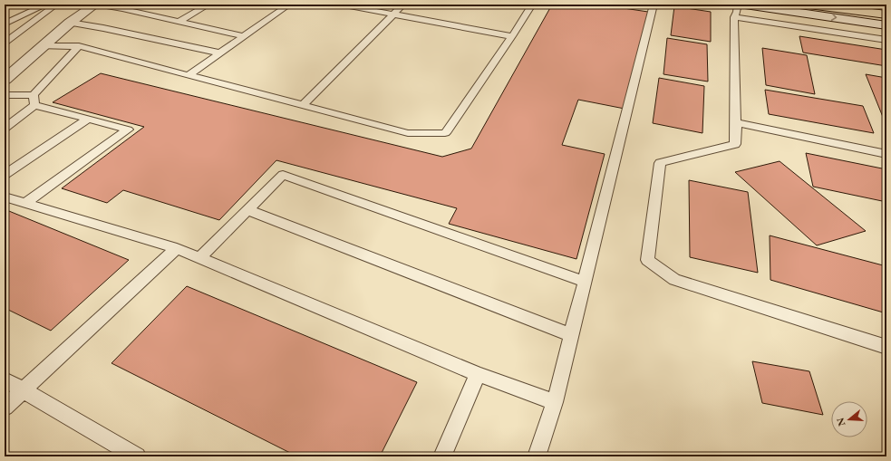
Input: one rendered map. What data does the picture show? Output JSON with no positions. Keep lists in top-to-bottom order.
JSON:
{
  "north": "left"
}
